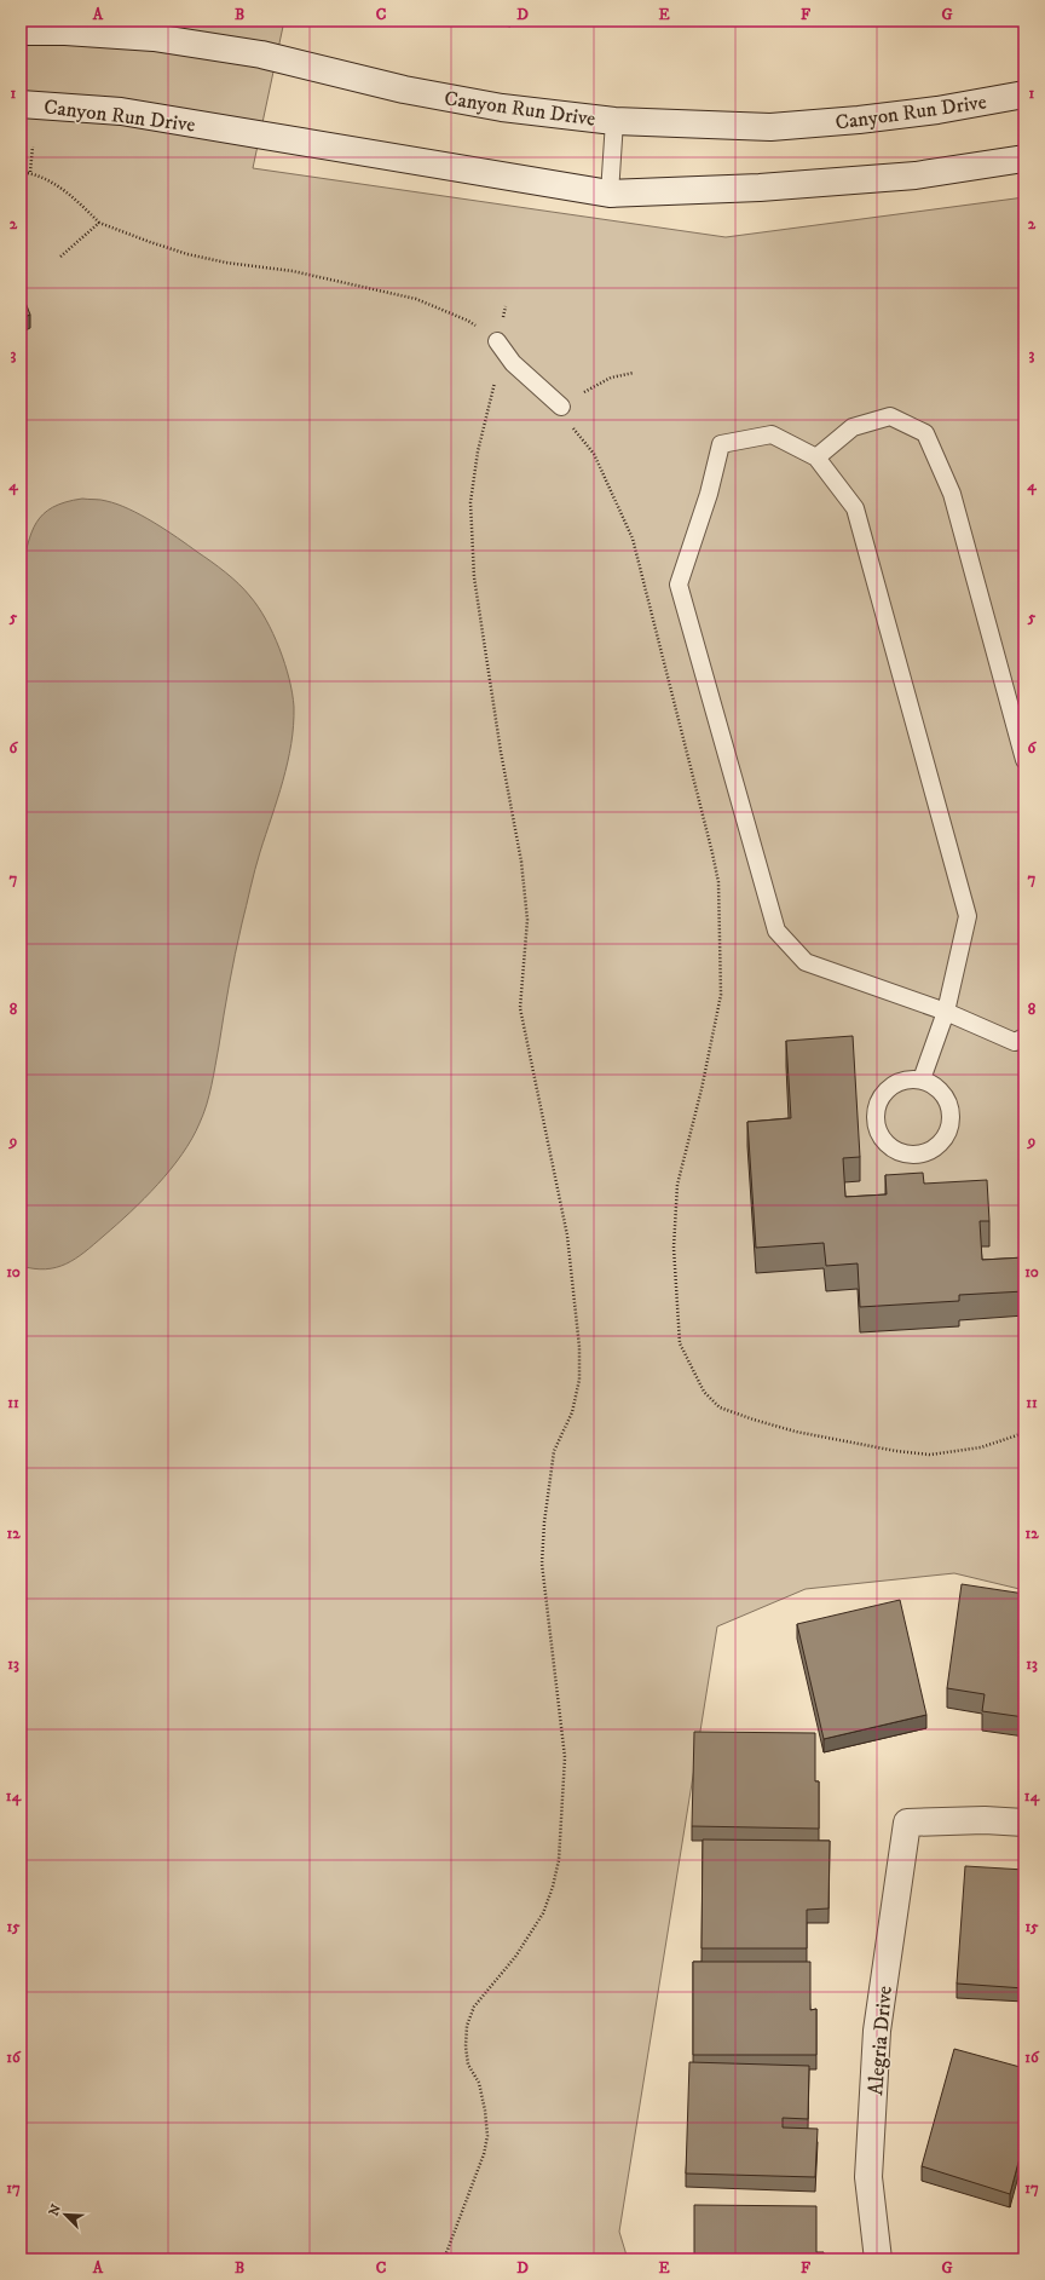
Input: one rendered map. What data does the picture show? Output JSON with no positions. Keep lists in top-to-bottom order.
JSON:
{
  "streets": {
    "street": ["Canyon Run Drive", "Alegria Drive"]
  },
  "north": "top left",
  "grid": {
    "columns": [
      "A",
      "B",
      "C",
      "D",
      "E",
      "F",
      "G"
    ],
    "rows": [
      "1",
      "2",
      "3",
      "4",
      "5",
      "6",
      "7",
      "8",
      "9",
      "10",
      "11",
      "12",
      "13",
      "14",
      "15",
      "16",
      "17"
    ]
  }
}
